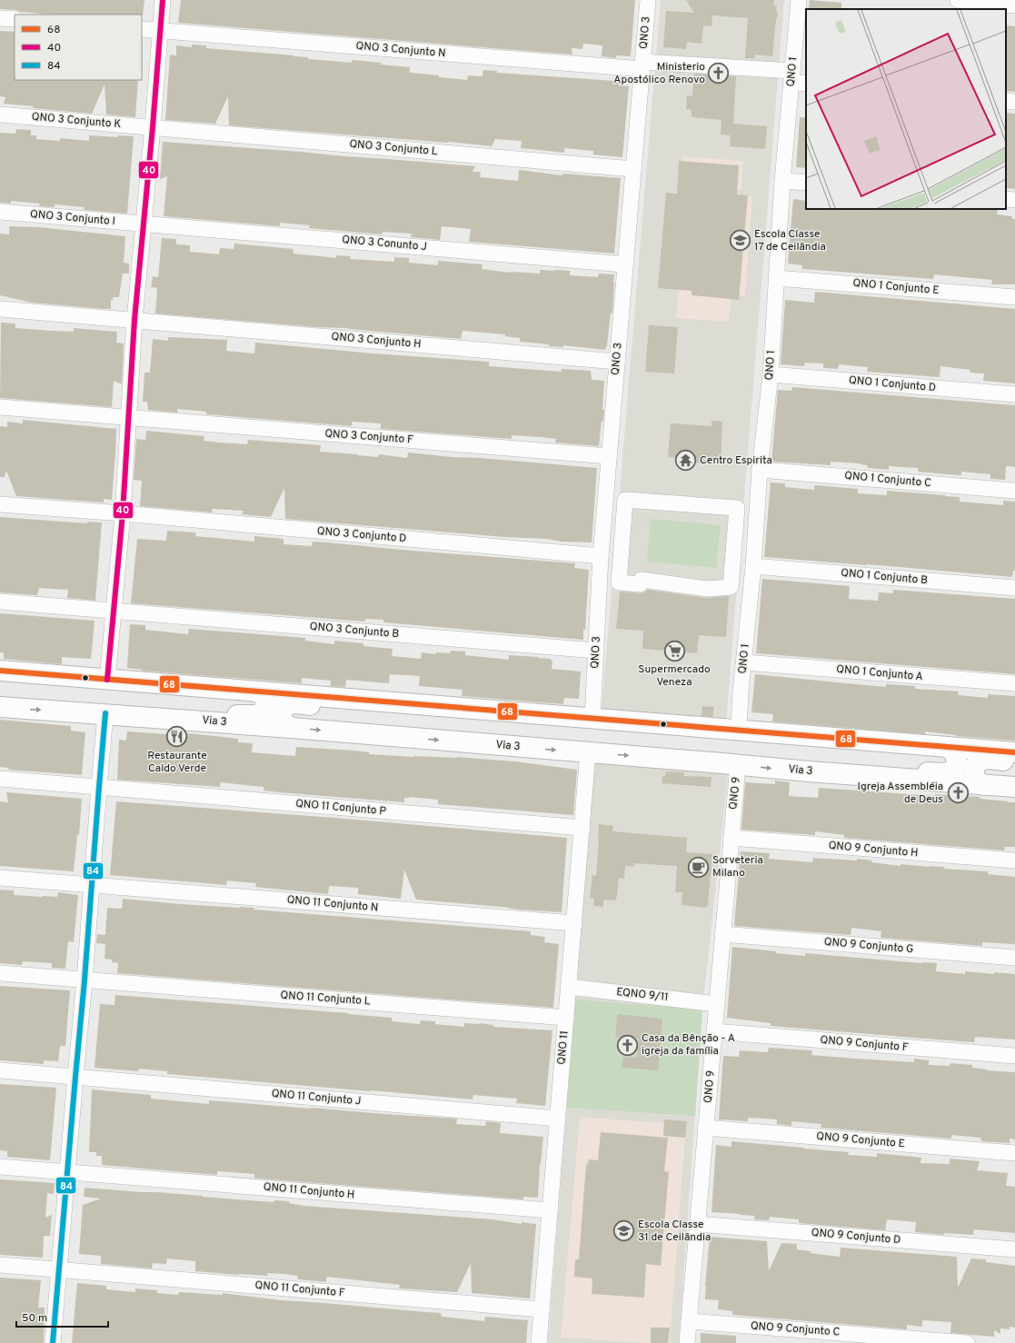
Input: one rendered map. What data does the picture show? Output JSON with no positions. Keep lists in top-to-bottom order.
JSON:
{
  "streets": {
    "main road": ["Via 3"],
    "street": [
      "QNO 3",
      "QNO 3 Conjunto N",
      "QNO 1",
      "QNO 3 Conjunto K",
      "QNO 3 Conjunto L",
      "QNO 3 Conjunto I",
      "QNO 3 Conunto J",
      "QNO 1 Conjunto E",
      "QNO 3 Conjunto H",
      "QNO 1 Conjunto D",
      "QNO 3 Conjunto F",
      "QNO 1 Conjunto C",
      "QNO 3 Conjunto D",
      "QNO 1 Conjunto B",
      "QNO 3 Conjunto B",
      "QNO 1 Conjunto A",
      "QNO 9",
      "QNO 11 Conjunto P",
      "QNO 9 Conjunto H",
      "QNO 11 Conjunto N",
      "QNO 9 Conjunto G",
      "EQNO 9/11",
      "QNO 11 Conjunto L",
      "QNO 9 Conjunto F",
      "QNO 11",
      "QNO 11 Conjunto J",
      "QNO 9 Conjunto E",
      "QNO 11 Conjunto H",
      "QNO 9 Conjunto D",
      "QNO 11 Conjunto F",
      "QNO 9 Conjunto C"
    ]
  },
  "crossings": [
    ["QNO 3", "QNO 3 Conjunto N"],
    ["QNO 3", "QNO 3 Conjunto L"],
    ["QNO 3", "QNO 3 Conunto J"],
    ["QNO 3", "QNO 3 Conjunto H"],
    ["QNO 3", "QNO 3 Conjunto F"],
    ["QNO 3", "QNO 3 Conjunto D"],
    ["QNO 3", "QNO 3 Conjunto B"],
    ["QNO 3 Conjunto N", "QNO 1"],
    ["QNO 1", "QNO 1 Conjunto E"],
    ["QNO 1", "QNO 1 Conjunto D"],
    ["QNO 1", "QNO 1 Conjunto C"],
    ["QNO 1", "QNO 1 Conjunto B"],
    ["QNO 1", "QNO 1 Conjunto A"],
    ["QNO 3 Conjunto K", "QNO 3 Conjunto L"],
    ["QNO 3 Conjunto I", "QNO 3 Conunto J"],
    ["Via 3", "QNO 9"],
    ["Via 3", "QNO 11"],
    ["QNO 9", "QNO 9 Conjunto H"],
    ["QNO 9", "QNO 9 Conjunto G"],
    ["QNO 9", "EQNO 9/11"],
    ["QNO 9", "QNO 9 Conjunto F"],
    ["QNO 9", "QNO 9 Conjunto E"],
    ["QNO 9", "QNO 9 Conjunto D"],
    ["QNO 9", "QNO 9 Conjunto C"],
    ["QNO 11 Conjunto P", "QNO 11"],
    ["QNO 11 Conjunto N", "QNO 11"],
    ["EQNO 9/11", "QNO 11"],
    ["QNO 11 Conjunto L", "QNO 11"],
    ["QNO 11", "QNO 11 Conjunto J"],
    ["QNO 11", "QNO 11 Conjunto H"],
    ["QNO 11", "QNO 11 Conjunto F"]
  ],
  "places": {
    "church": ["Ministerio Apostólico Renovo", "Igreja Assembléia de Deus", "Casa da Bênção - A igreja da família"],
    "school or university": ["Escola Classe 17 de Ceilândia", "Escola Classe 31 de Ceilândia"],
    "temple": ["Centro Espirita"],
    "supermarket": ["Supermercado Veneza"],
    "restaurant": ["Restaurante Caldo Verde"],
    "cafe": ["Sorveteria Milano"]
  },
  "lines": ["transit line 40", "transit line 68", "transit line 84"],
  "legend": ["68", "40", "84"],
  "scale_bar": "50 m"
}
